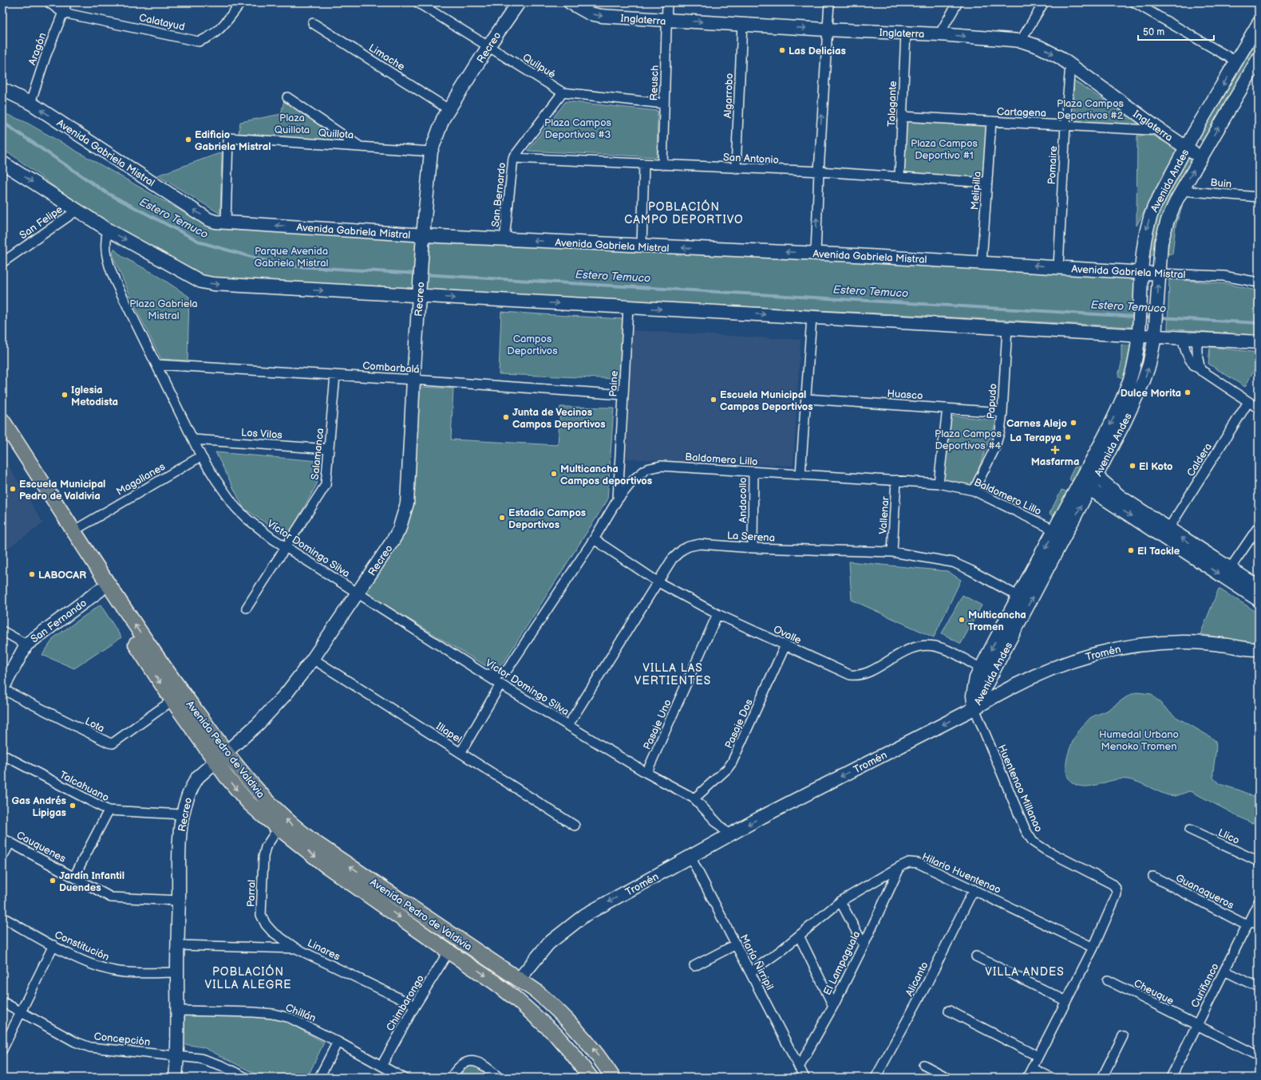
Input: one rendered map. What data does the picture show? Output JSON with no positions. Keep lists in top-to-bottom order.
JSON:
{
  "streets": {
    "main road": ["Avenida Pedro de Valdivia"],
    "street": [
      "Inglaterra",
      "Calatayud",
      "Recreo",
      "Aragón",
      "Limache",
      "Quilpué",
      "Reusch",
      "Algarrobo",
      "Talagante",
      "Cartagena",
      "Quillota",
      "Avenida Gabriela Mistral",
      "San Antonio",
      "Pomaire",
      "Avenida Andes",
      "Buin",
      "Melipilla",
      "San Bernardo",
      "San Felipe",
      "Combarbalá",
      "Paine",
      "Huasco",
      "Papudo",
      "Los Vilos",
      "Salamanca",
      "Baldomero Lillo",
      "Caldera",
      "Magallanes",
      "Andacollo",
      "Vallenar",
      "La Serena",
      "Víctor Domingo Silva",
      "San Fernando",
      "Ovalle",
      "Tromén",
      "Pasaje Dos",
      "Lota",
      "Pasaje Uno",
      "Illapel",
      "Talcahuano",
      "Huentenao Millanao",
      "Llico",
      "Cauquenes",
      "Hilario Huentenao",
      "Guanaqueros",
      "Parral",
      "Constitución",
      "Linares",
      "María Ñirripil",
      "El Lampaguala",
      "Alicanto",
      "Curiñanco",
      "Cheuque",
      "Chimbarongo",
      "Chillán",
      "Concepción"
    ]
  },
  "crossings": [
    ["Inglaterra", "Reusch"],
    ["Inglaterra", "Algarrobo"],
    ["Inglaterra", "Talagante"],
    ["Inglaterra", "Cartagena"],
    ["Inglaterra", "Pomaire"],
    ["Inglaterra", "Avenida Andes"],
    ["Calatayud", "Aragón"],
    ["Recreo", "Limache"],
    ["Recreo", "Quilpué"],
    ["Recreo", "Quillota"],
    ["Recreo", "Avenida Gabriela Mistral"],
    ["Recreo", "Combarbalá"],
    ["Recreo", "Víctor Domingo Silva"],
    ["Recreo", "Illapel"],
    ["Recreo", "Avenida Pedro de Valdivia"],
    ["Recreo", "Talcahuano"],
    ["Recreo", "Cauquenes"],
    ["Recreo", "Constitución"],
    ["Recreo", "Linares"],
    ["Recreo", "Chillán"],
    ["Recreo", "Concepción"],
    ["Aragón", "Avenida Gabriela Mistral"],
    ["Quilpué", "Reusch"],
    ["Quilpué", "San Bernardo"],
    ["Reusch", "San Antonio"],
    ["Algarrobo", "San Antonio"],
    ["Talagante", "Cartagena"],
    ["Talagante", "San Antonio"],
    ["Cartagena", "Pomaire"],
    ["Cartagena", "Melipilla"],
    ["Quillota", "Avenida Gabriela Mistral"],
    ["Avenida Gabriela Mistral", "Pomaire"],
    ["Avenida Gabriela Mistral", "Avenida Andes"],
    ["Avenida Gabriela Mistral", "Melipilla"],
    ["Avenida Gabriela Mistral", "San Bernardo"],
    ["San Antonio", "Melipilla"],
    ["San Antonio", "San Bernardo"],
    ["Avenida Andes", "Buin"],
    ["Avenida Andes", "Baldomero Lillo"],
    ["Avenida Andes", "La Serena"],
    ["Avenida Andes", "Ovalle"],
    ["Avenida Andes", "Tromén"],
    ["Avenida Andes", "Huentenao Millanao"],
    ["Combarbalá", "Paine"],
    ["Combarbalá", "Salamanca"],
    ["Combarbalá", "Víctor Domingo Silva"],
    ["Paine", "Baldomero Lillo"],
    ["Huasco", "Papudo"],
    ["Papudo", "Baldomero Lillo"],
    ["Los Vilos", "Salamanca"],
    ["Los Vilos", "Víctor Domingo Silva"],
    ["Salamanca", "Víctor Domingo Silva"],
    ["Baldomero Lillo", "Andacollo"],
    ["Baldomero Lillo", "Vallenar"],
    ["Baldomero Lillo", "Víctor Domingo Silva"],
    ["Baldomero Lillo", "Ovalle"],
    ["Magallanes", "Víctor Domingo Silva"],
    ["Magallanes", "Avenida Pedro de Valdivia"],
    ["Andacollo", "La Serena"],
    ["Vallenar", "La Serena"],
    ["La Serena", "Víctor Domingo Silva"],
    ["La Serena", "Ovalle"],
    ["Víctor Domingo Silva", "Tromén"],
    ["Víctor Domingo Silva", "Pasaje Dos"],
    ["Víctor Domingo Silva", "Pasaje Uno"],
    ["San Fernando", "Lota"],
    ["San Fernando", "Avenida Pedro de Valdivia"],
    ["Ovalle", "Pasaje Dos"],
    ["Ovalle", "Pasaje Uno"],
    ["Tromén", "Avenida Pedro de Valdivia"],
    ["Tromén", "Huentenao Millanao"],
    ["Tromén", "María Ñirripil"],
    ["Lota", "Avenida Pedro de Valdivia"],
    ["Avenida Pedro de Valdivia", "Parral"],
    ["Avenida Pedro de Valdivia", "Chimbarongo"],
    ["Huentenao Millanao", "Hilario Huentenao"],
    ["Hilario Huentenao", "María Ñirripil"],
    ["Hilario Huentenao", "El Lampaguala"],
    ["Hilario Huentenao", "Alicanto"],
    ["Guanaqueros", "Curiñanco"],
    ["Parral", "Linares"],
    ["Linares", "Chimbarongo"],
    ["María Ñirripil", "El Lampaguala"],
    ["Curiñanco", "Cheuque"],
    ["Chimbarongo", "Chillán"]
  ],
  "one_way": ["Inglaterra", "Tromén"],
  "districts": [
    "POBLACIÓN CAMPO DEPORTIVO",
    "VILLA LAS VERTIENTES",
    "POBLACIÓN VILLA ALEGRE",
    "VILLA ANDES"
  ],
  "water": ["Estero Temuco"],
  "parks": [
    "Plaza Campos Deportivos #2",
    "Plaza Quillota",
    "Plaza Campos Deportivos #3",
    "Plaza Campos Deportivo #1",
    "Parque Avenida Gabriela Mistral",
    "Plaza Gabriela Mistral",
    "Campos Deportivos",
    "Plaza Campos Deportivos #4",
    "Humedal Urbano Menoko Tromen"
  ],
  "places": {
    "other": [
      "Las Delicias",
      "Edificio Gabriela Mistral",
      "Dulce Morita",
      "Iglesia Metodista",
      "Escuela Municipal Campos Deportivos",
      "Junta de Vecinos Campos Deportivos",
      "Carnes Alejo",
      "La Terapya",
      "El Koto",
      "Multicancha Campos deportivos",
      "Escuela Municipal Pedro de Valdivia",
      "Estadio Campos Deportivos",
      "El Tackle",
      "LABOCAR",
      "Multicancha Tromen",
      "Gas Andrés Lipigas",
      "Jardín Infantil Duendes"
    ],
    "health": ["Masfarma"]
  },
  "scale_bar": "50 m"
}
